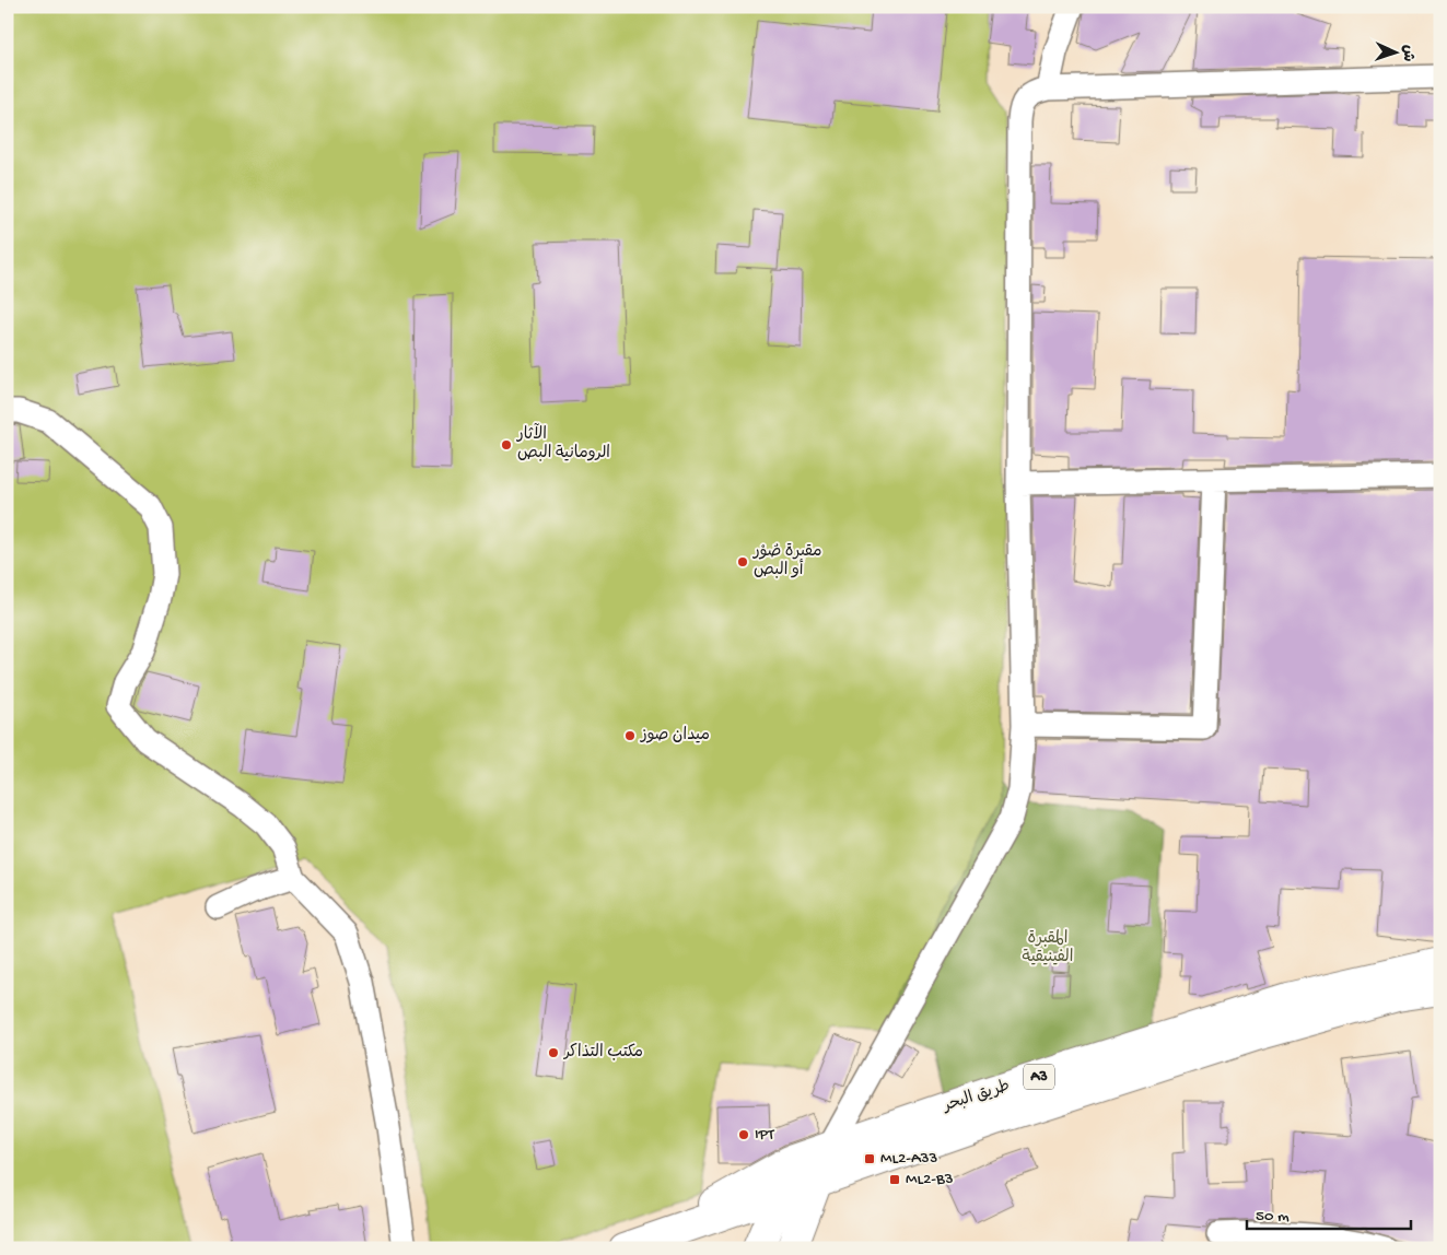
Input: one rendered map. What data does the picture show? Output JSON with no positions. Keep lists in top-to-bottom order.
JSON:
{
  "streets": {
    "main road": ["A3", "طريق البحر"]
  },
  "parks": ["المقبرة الفينيقية"],
  "places": {
    "other": [
      "الآثار الرومانية البص",
      "مقبرة صُوْر أو البص",
      "ميدان صوز",
      "مكتب التذاكر",
      "IPT"
    ],
    "transit": ["ML2-A33", "ML2-B3"]
  },
  "scale_bar": "50 m",
  "north": "right"
}
